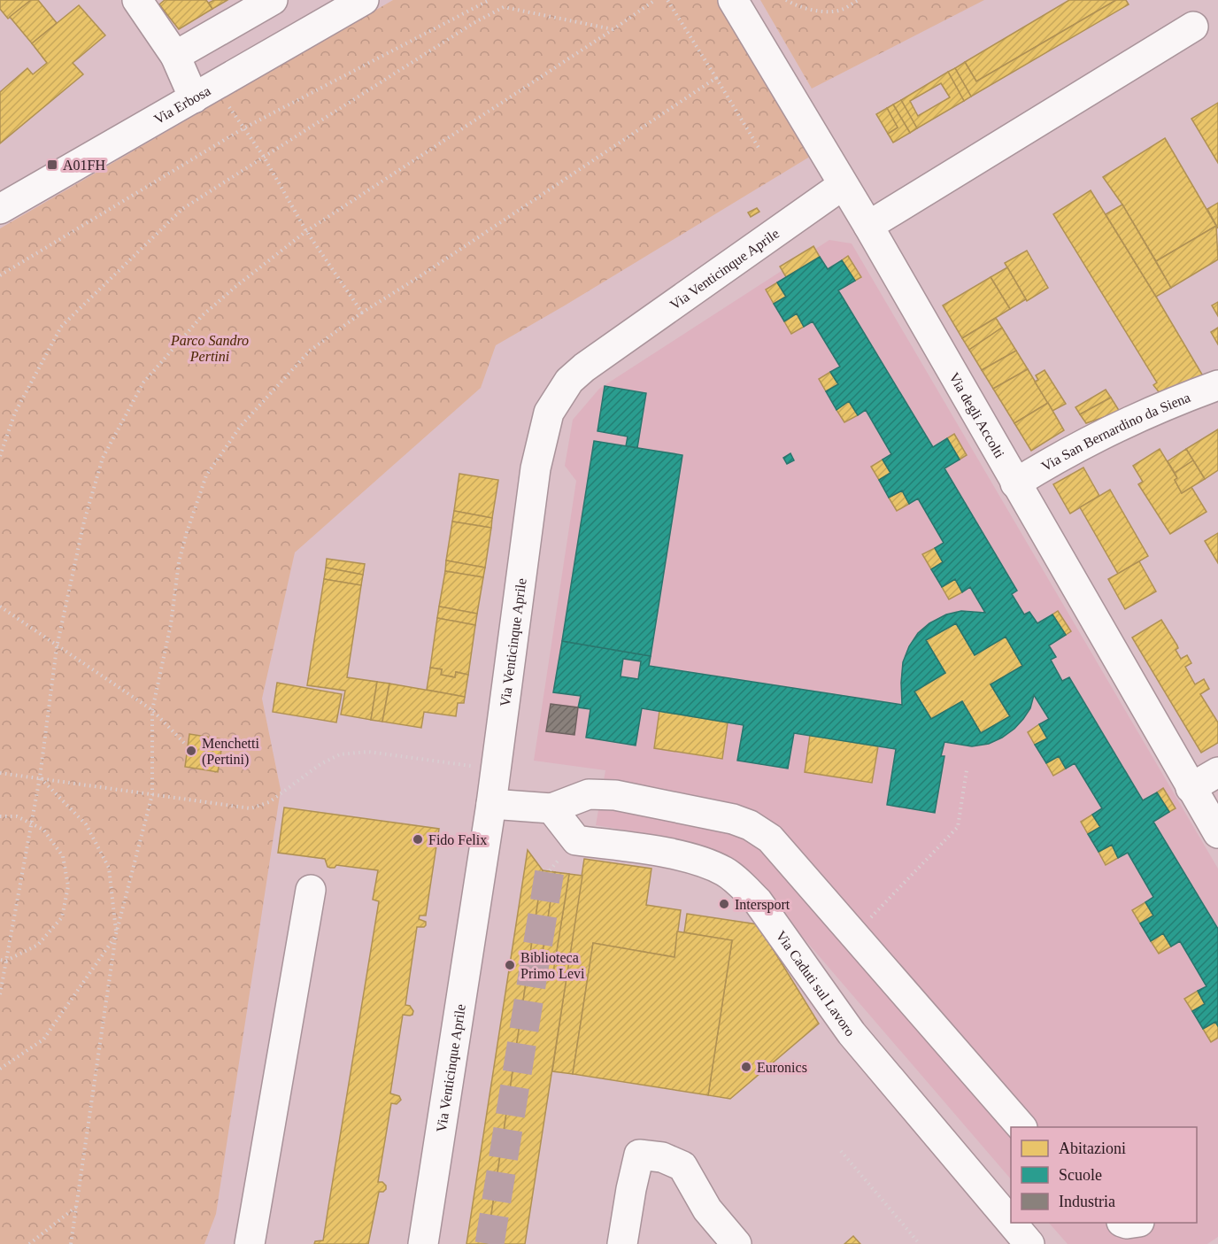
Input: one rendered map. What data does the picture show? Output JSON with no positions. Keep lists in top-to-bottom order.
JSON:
{
  "streets": {
    "street": [
      "Via Erbosa",
      "Via Venticinque Aprile",
      "Via degli Accolti",
      "Via San Bernardino da Siena",
      "Via Caduti sul Lavoro"
    ]
  },
  "crossings": [
    ["Via Venticinque Aprile", "Via degli Accolti"],
    ["Via degli Accolti", "Via San Bernardino da Siena"]
  ],
  "parks": ["Parco Sandro Pertini"],
  "places": {
    "transit": ["A01FH"],
    "other": [
      "Menchetti (Pertini)",
      "Fido Felix",
      "Intersport",
      "Biblioteca Primo Levi",
      "Euronics"
    ]
  },
  "legend": ["Abitazioni", "Scuole", "Industria"]
}
